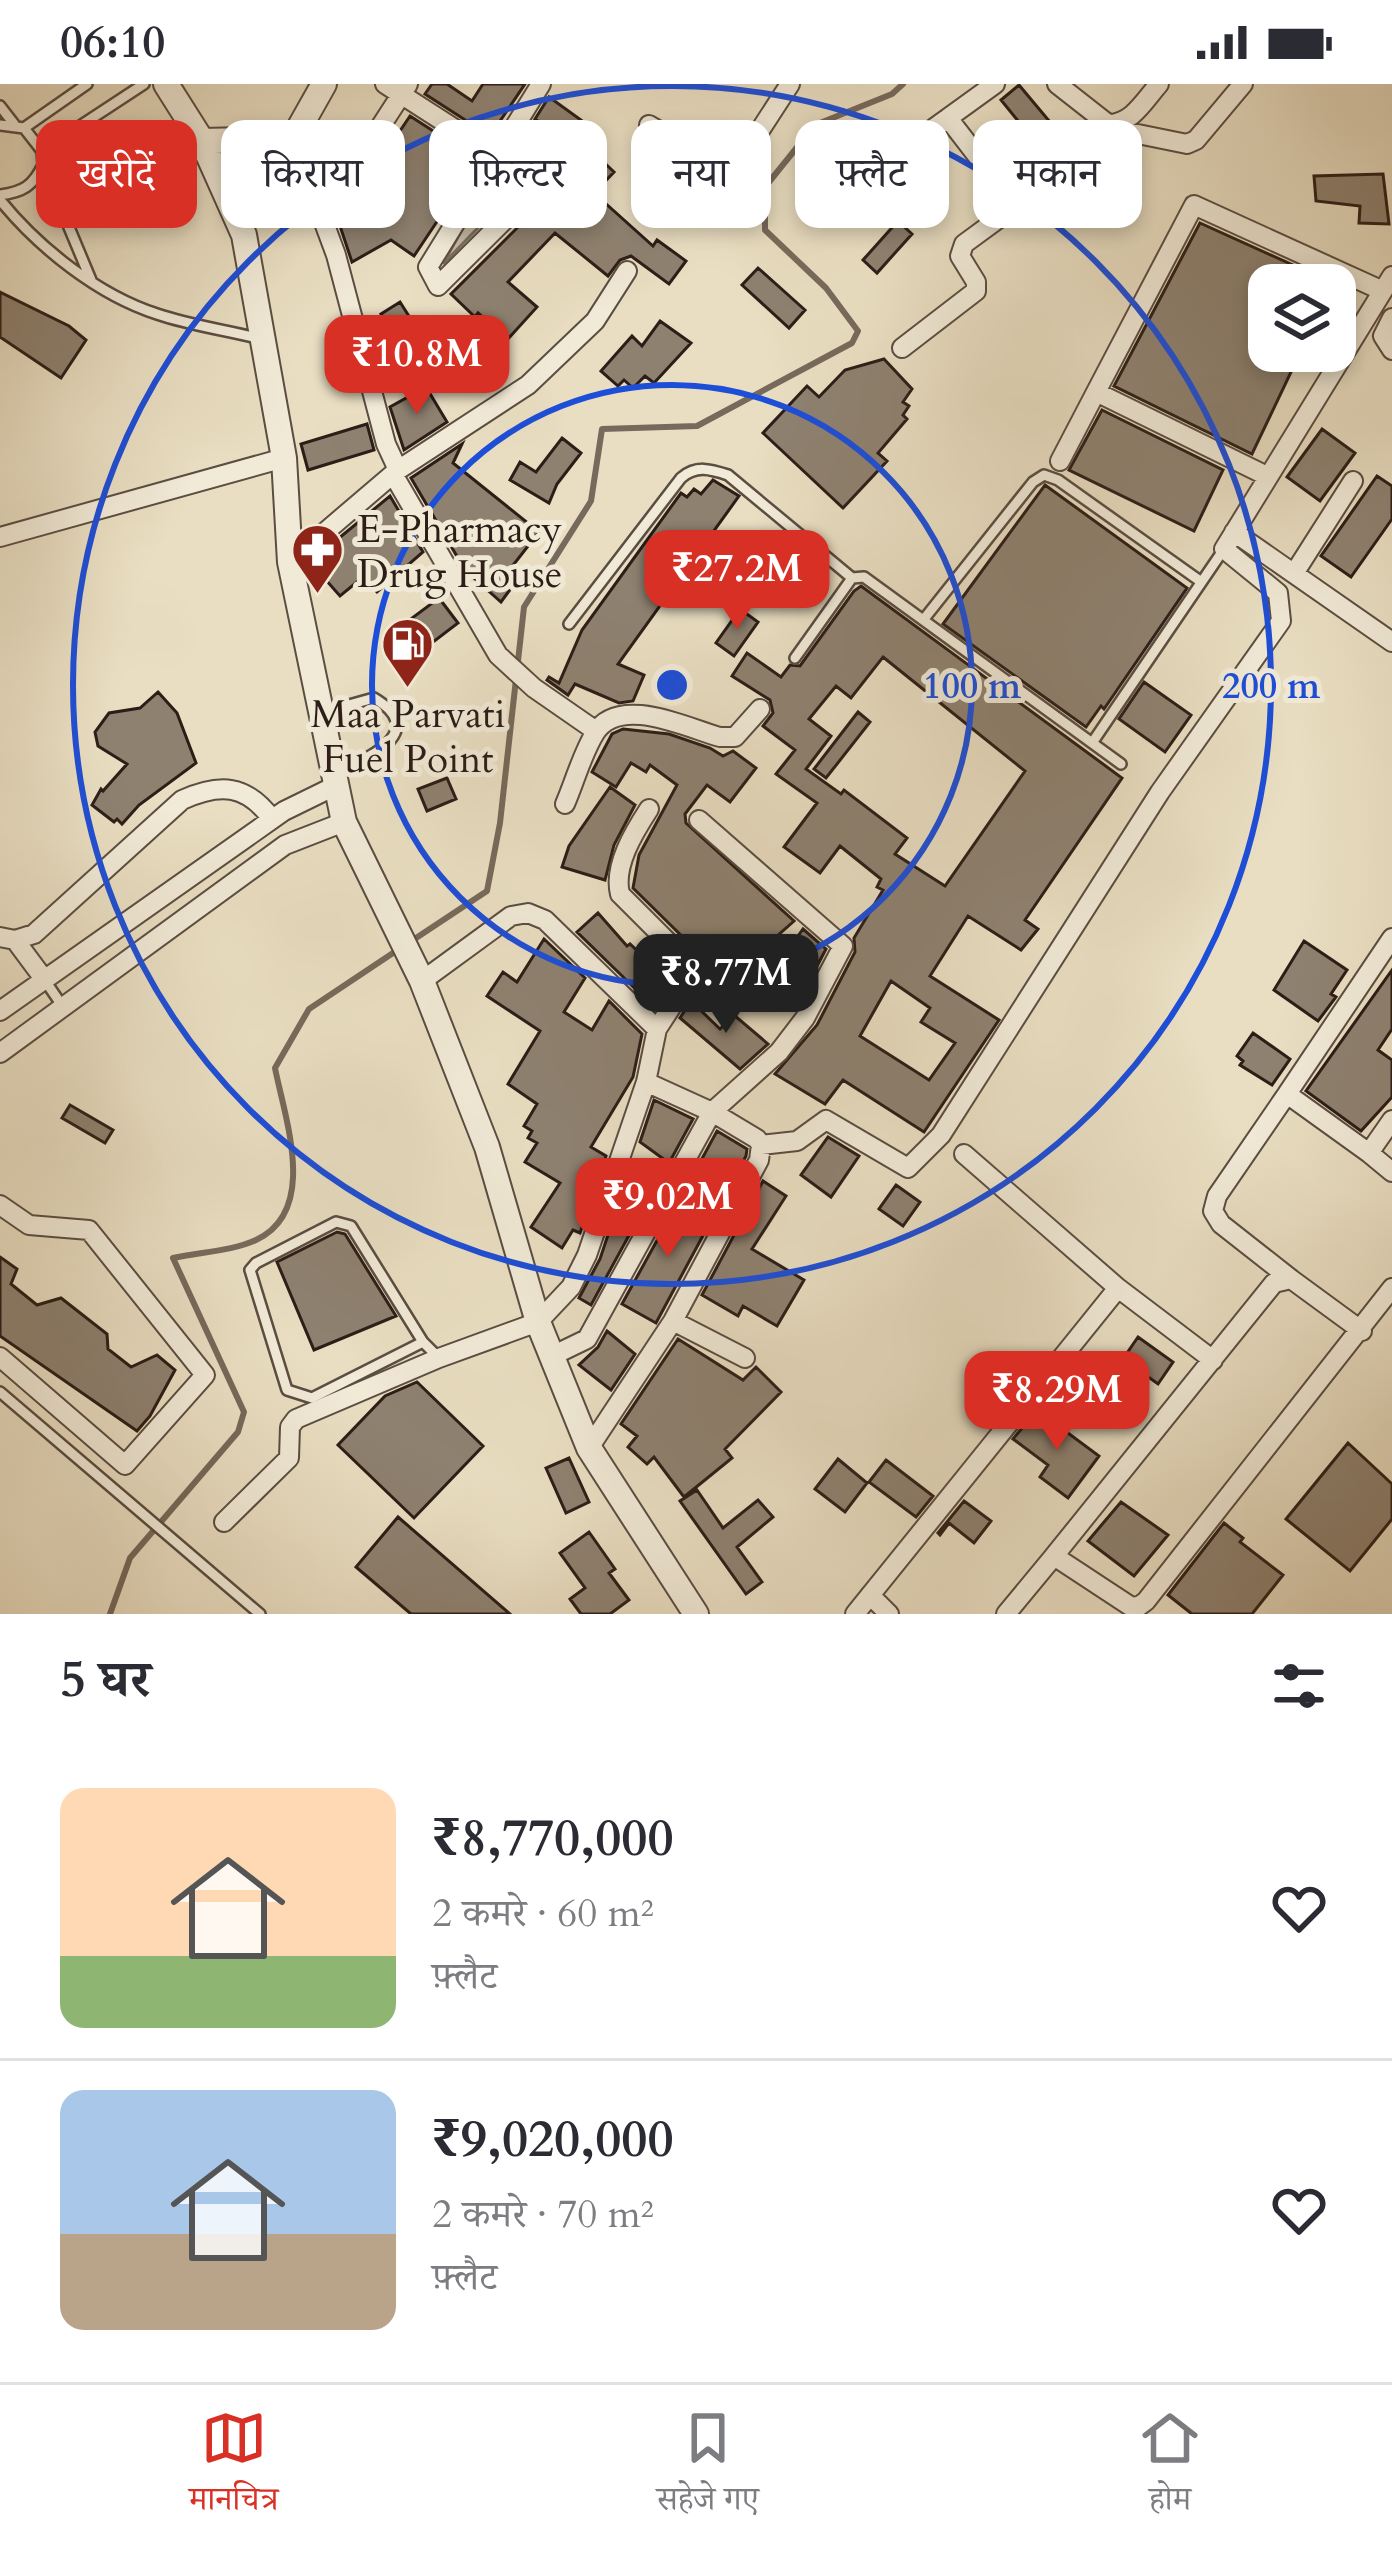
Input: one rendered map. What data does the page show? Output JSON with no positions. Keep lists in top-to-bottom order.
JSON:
{
  "places": {
    "pharmacy": ["E-Pharmacy Drug House"],
    "fuel station": ["Maa Parvati Fuel Point"]
  },
  "page": {
    "status": "06:10",
    "chip": [
      "खरीदें",
      "किराया",
      "फ़िल्टर",
      "नया",
      "फ़्लैट",
      "मकान"
    ],
    "price": [
      "₹10.8M",
      "₹27.2M",
      "₹8.77M",
      "₹9.02M",
      "₹8.29M"
    ],
    "heading": "5 घर",
    "list": [
      {
        "name": "₹8,770,000",
        "note": "2 कमरे · 60 m² · फ़्लैट"
      },
      {
        "name": "₹9,020,000",
        "note": "2 कमरे · 70 m² · फ़्लैट"
      }
    ],
    "tabs": ["मानचित्र", "सहेजे गए", "होम"]
  },
  "rings": ["100 m", "200 m"]
}
